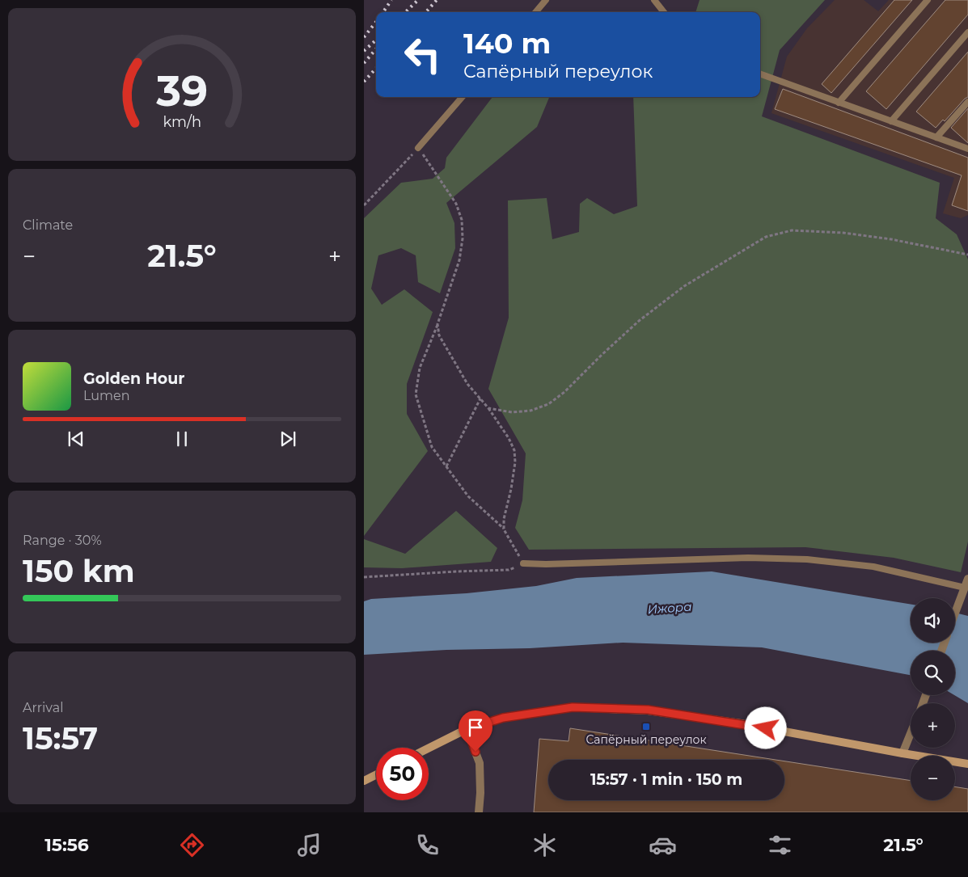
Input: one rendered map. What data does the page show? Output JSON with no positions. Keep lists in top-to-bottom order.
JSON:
{
  "water": ["Ижора"],
  "places": {
    "transit": ["Сапёрный переулок"]
  },
  "page": {
    "turn": ["140 m", "Сапёрный переулок"],
    "tile": [
      "Climate",
      ["Range · 30%", "150 km"],
      ["Arrival", "15:57"]
    ],
    "heat": ["−", "21.5°", "+"],
    "song": ["Golden Hour", "Lumen"],
    "map_buttons": ["+", "−"],
    "limit": "50",
    "trip": "15:57 · 1 min · 150 m",
    "tabs": ["15:56", "21.5°"],
    "gauge": ["39", "km/h"]
  }
}
